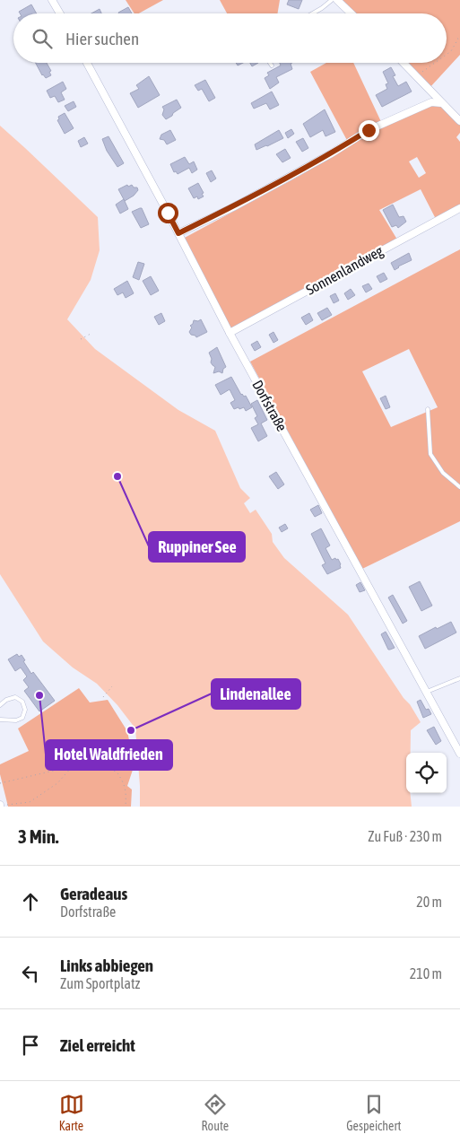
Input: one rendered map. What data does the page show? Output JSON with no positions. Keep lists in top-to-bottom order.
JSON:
{
  "streets": {
    "street": ["Sonnenlandweg", "Dorfstraße"]
  },
  "crossings": [
    ["Sonnenlandweg", "Dorfstraße"]
  ],
  "places": ["Ruppiner See", "Hotel Waldfrieden", "Lindenallee"],
  "page": {
    "search": "Hier suchen",
    "heading": ["3 Min.", "Zu Fuß · 230 m"],
    "list": [
      ["Geradeaus", "Dorfstraße", "20 m"],
      ["Links abbiegen", "Zum Sportplatz", "210 m"],
      "Ziel erreicht"
    ],
    "nav": ["Karte", "Route", "Gespeichert"]
  }
}
